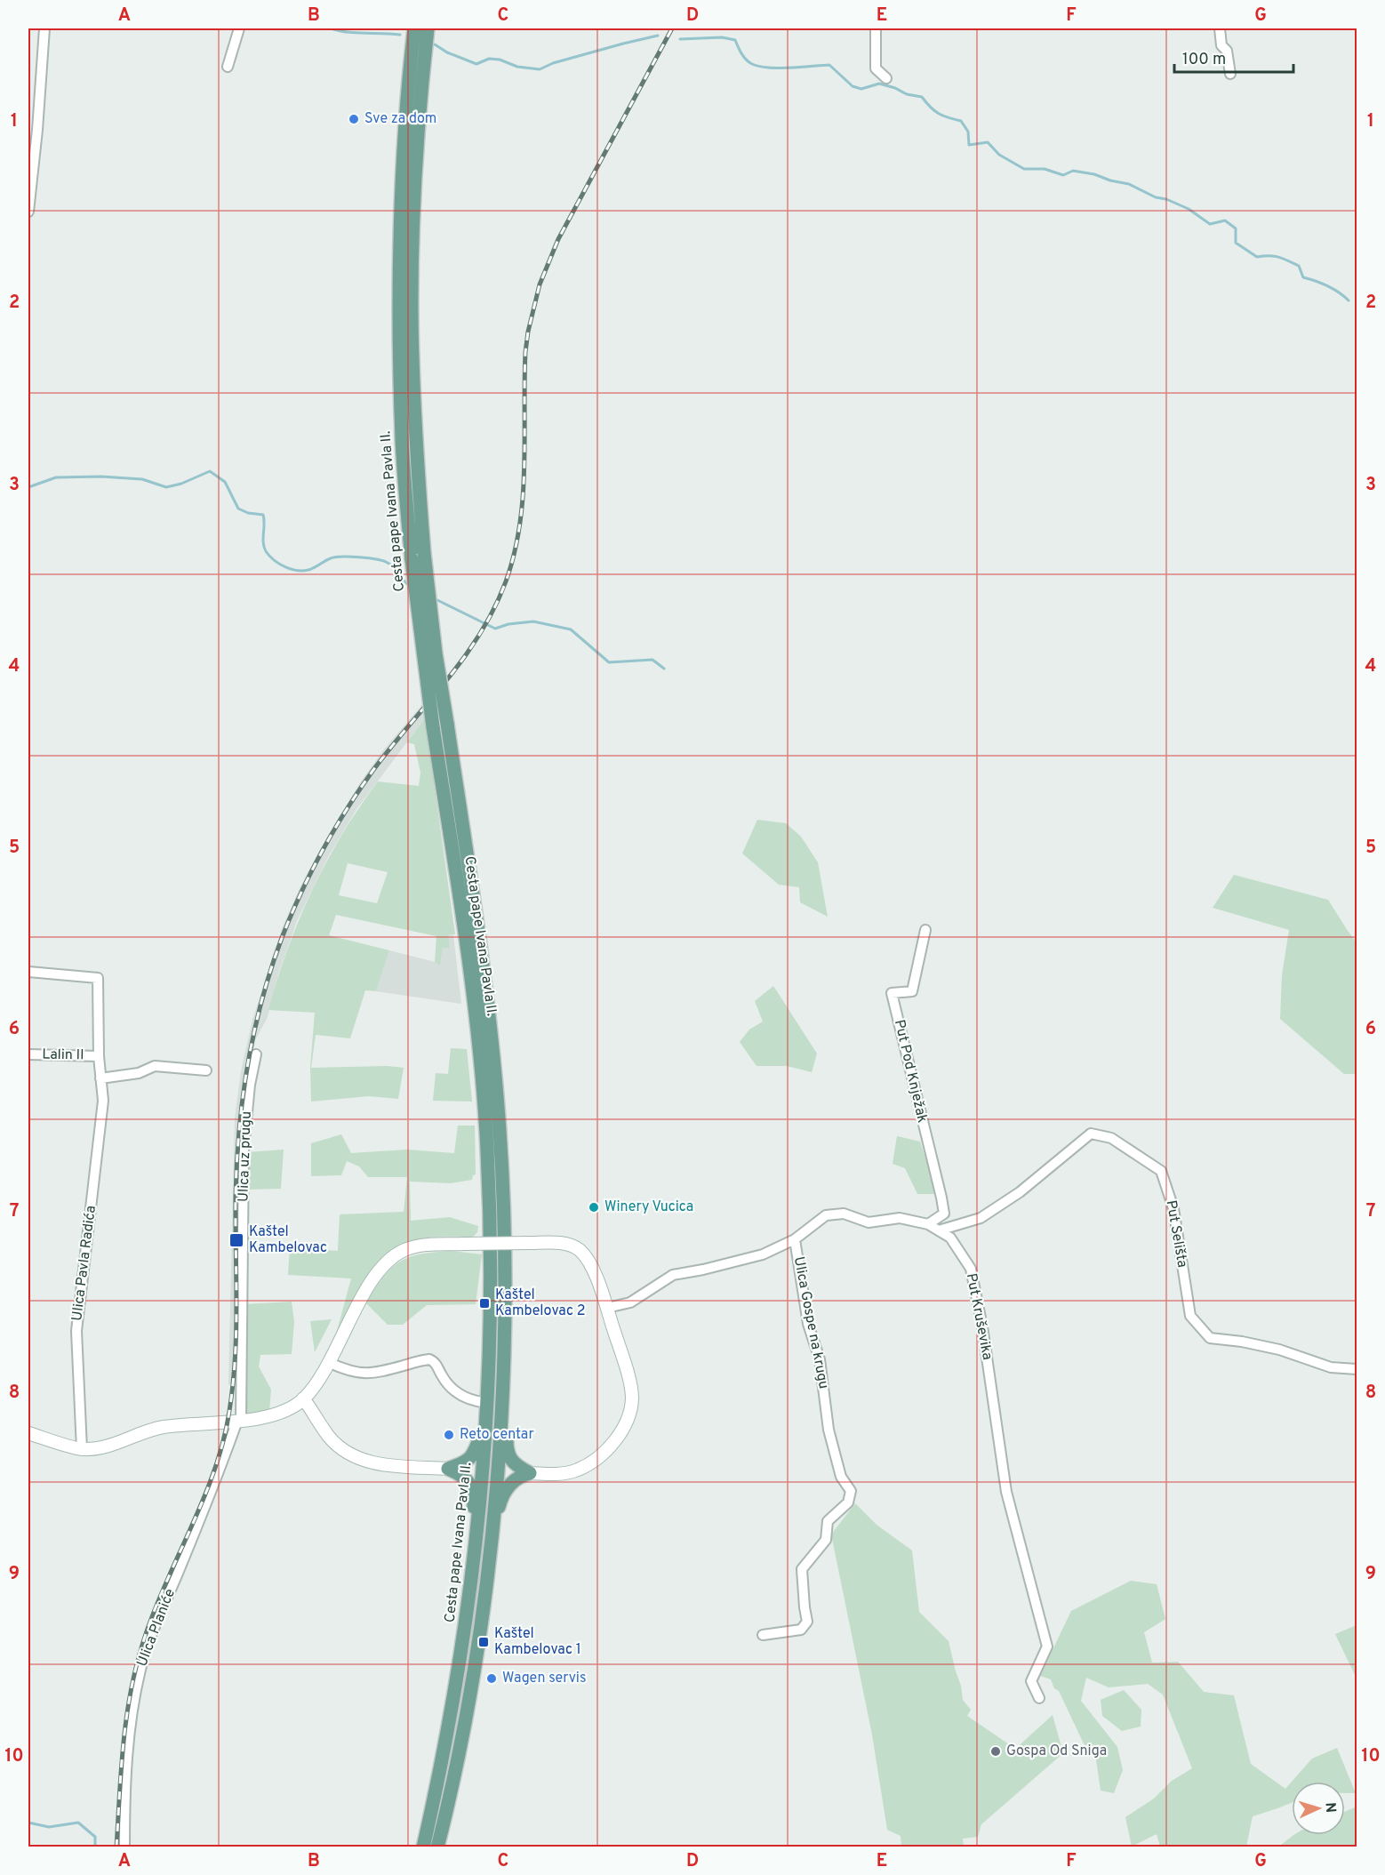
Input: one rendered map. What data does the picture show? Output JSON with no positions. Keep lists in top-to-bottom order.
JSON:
{
  "streets": {
    "main road": ["Cesta pape Ivana Pavla II."],
    "street": [
      "Lalin II",
      "Put Pod Knježak",
      "Ulica uz prugu",
      "Put Selišta",
      "Ulica Pavla Radića",
      "Put Kruševika",
      "Ulica Gospe na krugu",
      "Ulica Planiće"
    ]
  },
  "crossings": [
    ["Lalin II", "Ulica Pavla Radića"],
    ["Put Pod Knježak", "Put Kruševika"],
    ["Ulica uz prugu", "Ulica Planiće"],
    ["Put Selišta", "Put Kruševika"],
    ["Put Kruševika", "Ulica Gospe na krugu"]
  ],
  "places": {
    "other": [
      "Sve za dom",
      "Winery Vucica",
      "Reto centar",
      "Wagen servis",
      "Gospa Od Sniga"
    ],
    "transit": ["Kaštel Kambelovac", "Kaštel Kambelovac 2", "Kaštel Kambelovac 1"]
  },
  "scale_bar": "100 m",
  "north": "right",
  "grid": {
    "columns": [
      "A",
      "B",
      "C",
      "D",
      "E",
      "F",
      "G"
    ],
    "rows": [
      "1",
      "2",
      "3",
      "4",
      "5",
      "6",
      "7",
      "8",
      "9",
      "10"
    ]
  }
}
